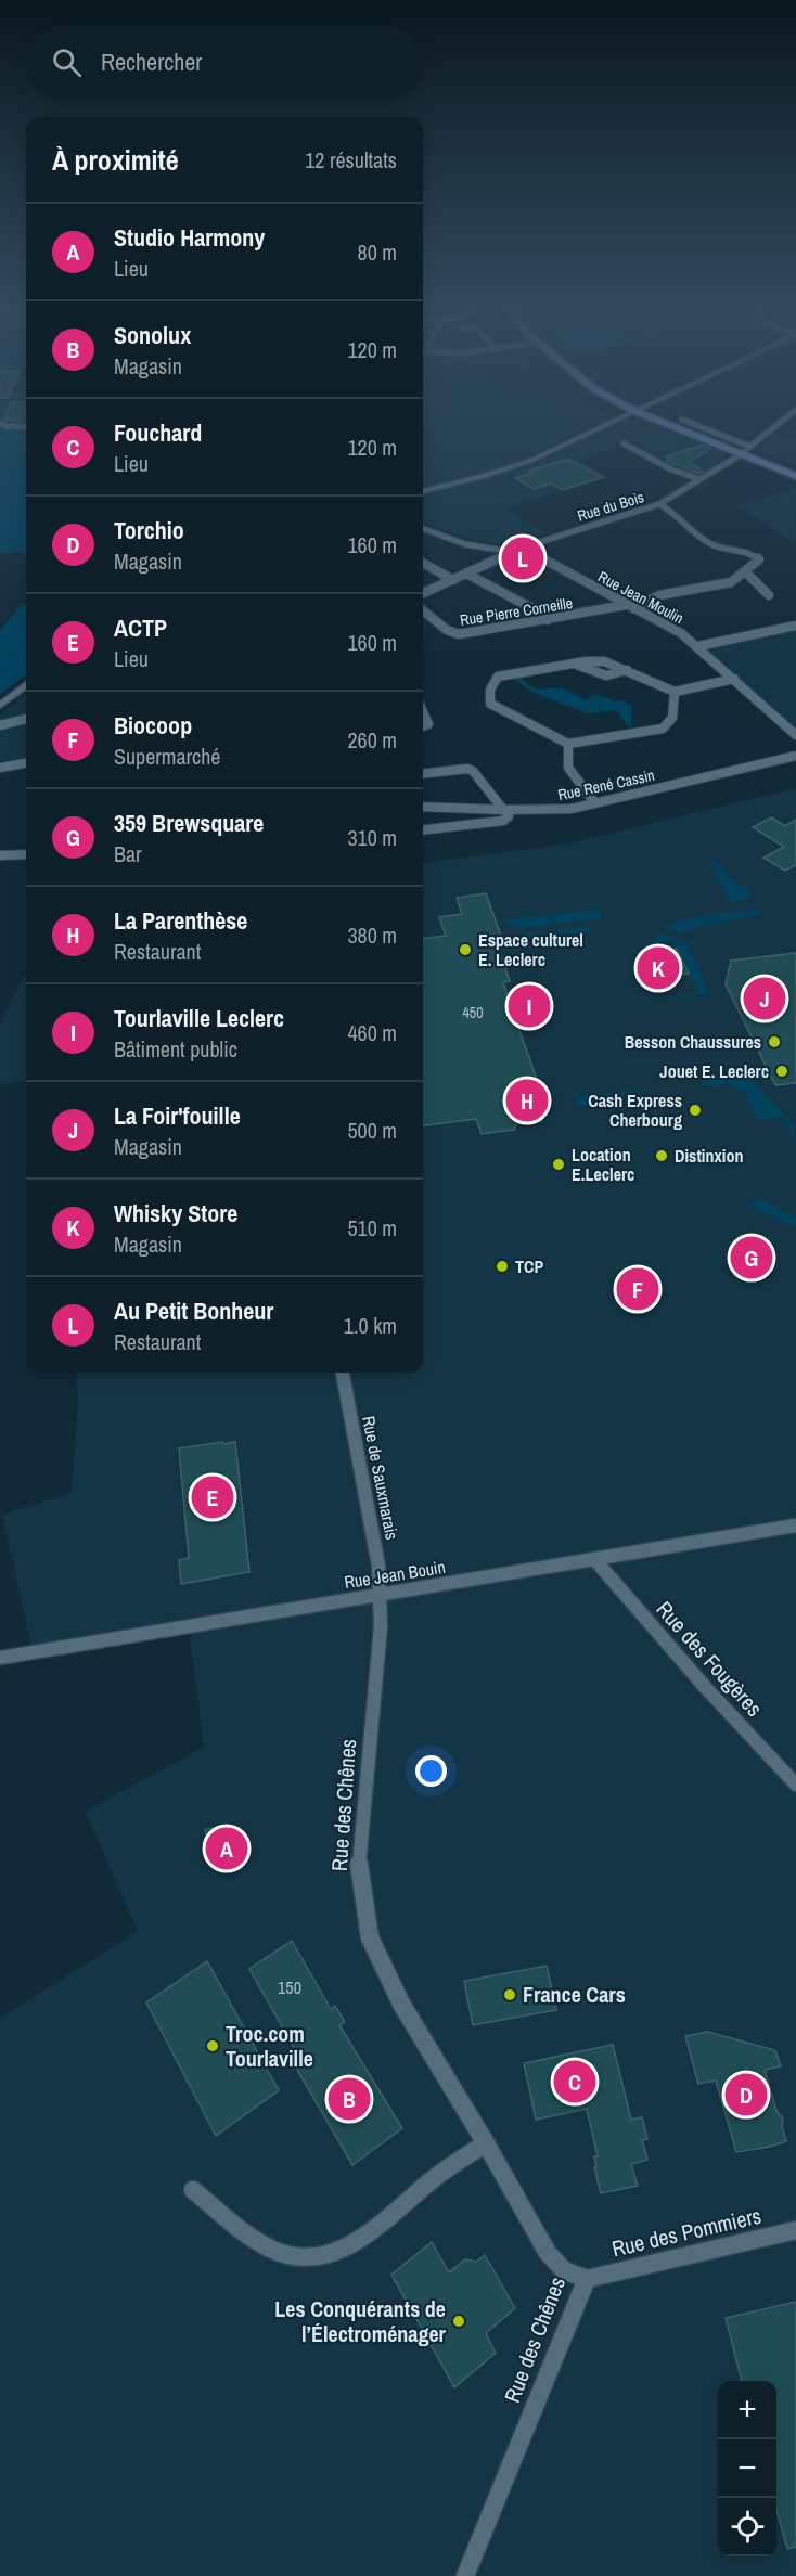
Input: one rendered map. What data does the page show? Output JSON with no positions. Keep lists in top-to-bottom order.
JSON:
{
  "streets": {
    "street": [
      "Rue du Bois",
      "Rue Jean Moulin",
      "Rue Pierre Corneille",
      "Rue René Cassin",
      "Rue de Sauxmarais",
      "Rue Jean Bouin",
      "Rue des Fougères",
      "Rue des Chênes",
      "Rue des Pommiers"
    ]
  },
  "crossings": [
    ["Rue du Bois", "Rue Jean Moulin"],
    ["Rue Jean Moulin", "Rue Pierre Corneille"],
    ["Rue de Sauxmarais", "Rue Jean Bouin"],
    ["Rue de Sauxmarais", "Rue des Chênes"],
    ["Rue Jean Bouin", "Rue des Fougères"],
    ["Rue Jean Bouin", "Rue des Chênes"],
    ["Rue des Chênes", "Rue des Pommiers"]
  ],
  "places": [
    "Espace culturel E. Leclerc",
    "Besson Chaussures",
    "Jouet E. Leclerc",
    "Cash Express Cherbourg",
    "Distinxion",
    "Location E.Leclerc",
    "TCP",
    "France Cars",
    "Troc.com Tourlaville",
    "Les Conquérants de l’Électroménager"
  ],
  "house_numbers": ["450", "150"],
  "page": {
    "search": "Rechercher",
    "heading": ["À proximité", "12 résultats"],
    "list": [
      {
        "mark": "A",
        "name": "Studio Harmony",
        "note": "Lieu",
        "value": "80 m"
      },
      {
        "mark": "B",
        "name": "Sonolux",
        "note": "Magasin",
        "value": "120 m"
      },
      {
        "mark": "C",
        "name": "Fouchard",
        "note": "Lieu",
        "value": "120 m"
      },
      {
        "mark": "D",
        "name": "Torchio",
        "note": "Magasin",
        "value": "160 m"
      },
      {
        "mark": "E",
        "name": "ACTP",
        "note": "Lieu",
        "value": "160 m"
      },
      {
        "mark": "F",
        "name": "Biocoop",
        "note": "Supermarché",
        "value": "260 m"
      },
      {
        "mark": "G",
        "name": "359 Brewsquare",
        "note": "Bar",
        "value": "310 m"
      },
      {
        "mark": "H",
        "name": "La Parenthèse",
        "note": "Restaurant",
        "value": "380 m"
      },
      {
        "mark": "I",
        "name": "Tourlaville Leclerc",
        "note": "Bâtiment public",
        "value": "460 m"
      },
      {
        "mark": "J",
        "name": "La Foir'fouille",
        "note": "Magasin",
        "value": "500 m"
      },
      {
        "mark": "K",
        "name": "Whisky Store",
        "note": "Magasin",
        "value": "510 m"
      },
      {
        "mark": "L",
        "name": "Au Petit Bonheur",
        "note": "Restaurant",
        "value": "1.0 km"
      }
    ],
    "pins": [
      "L",
      "K",
      "J",
      "I",
      "H",
      "G",
      "F",
      "E",
      "A",
      "C",
      "D",
      "B"
    ],
    "map_buttons": ["+", "−"]
  }
}
